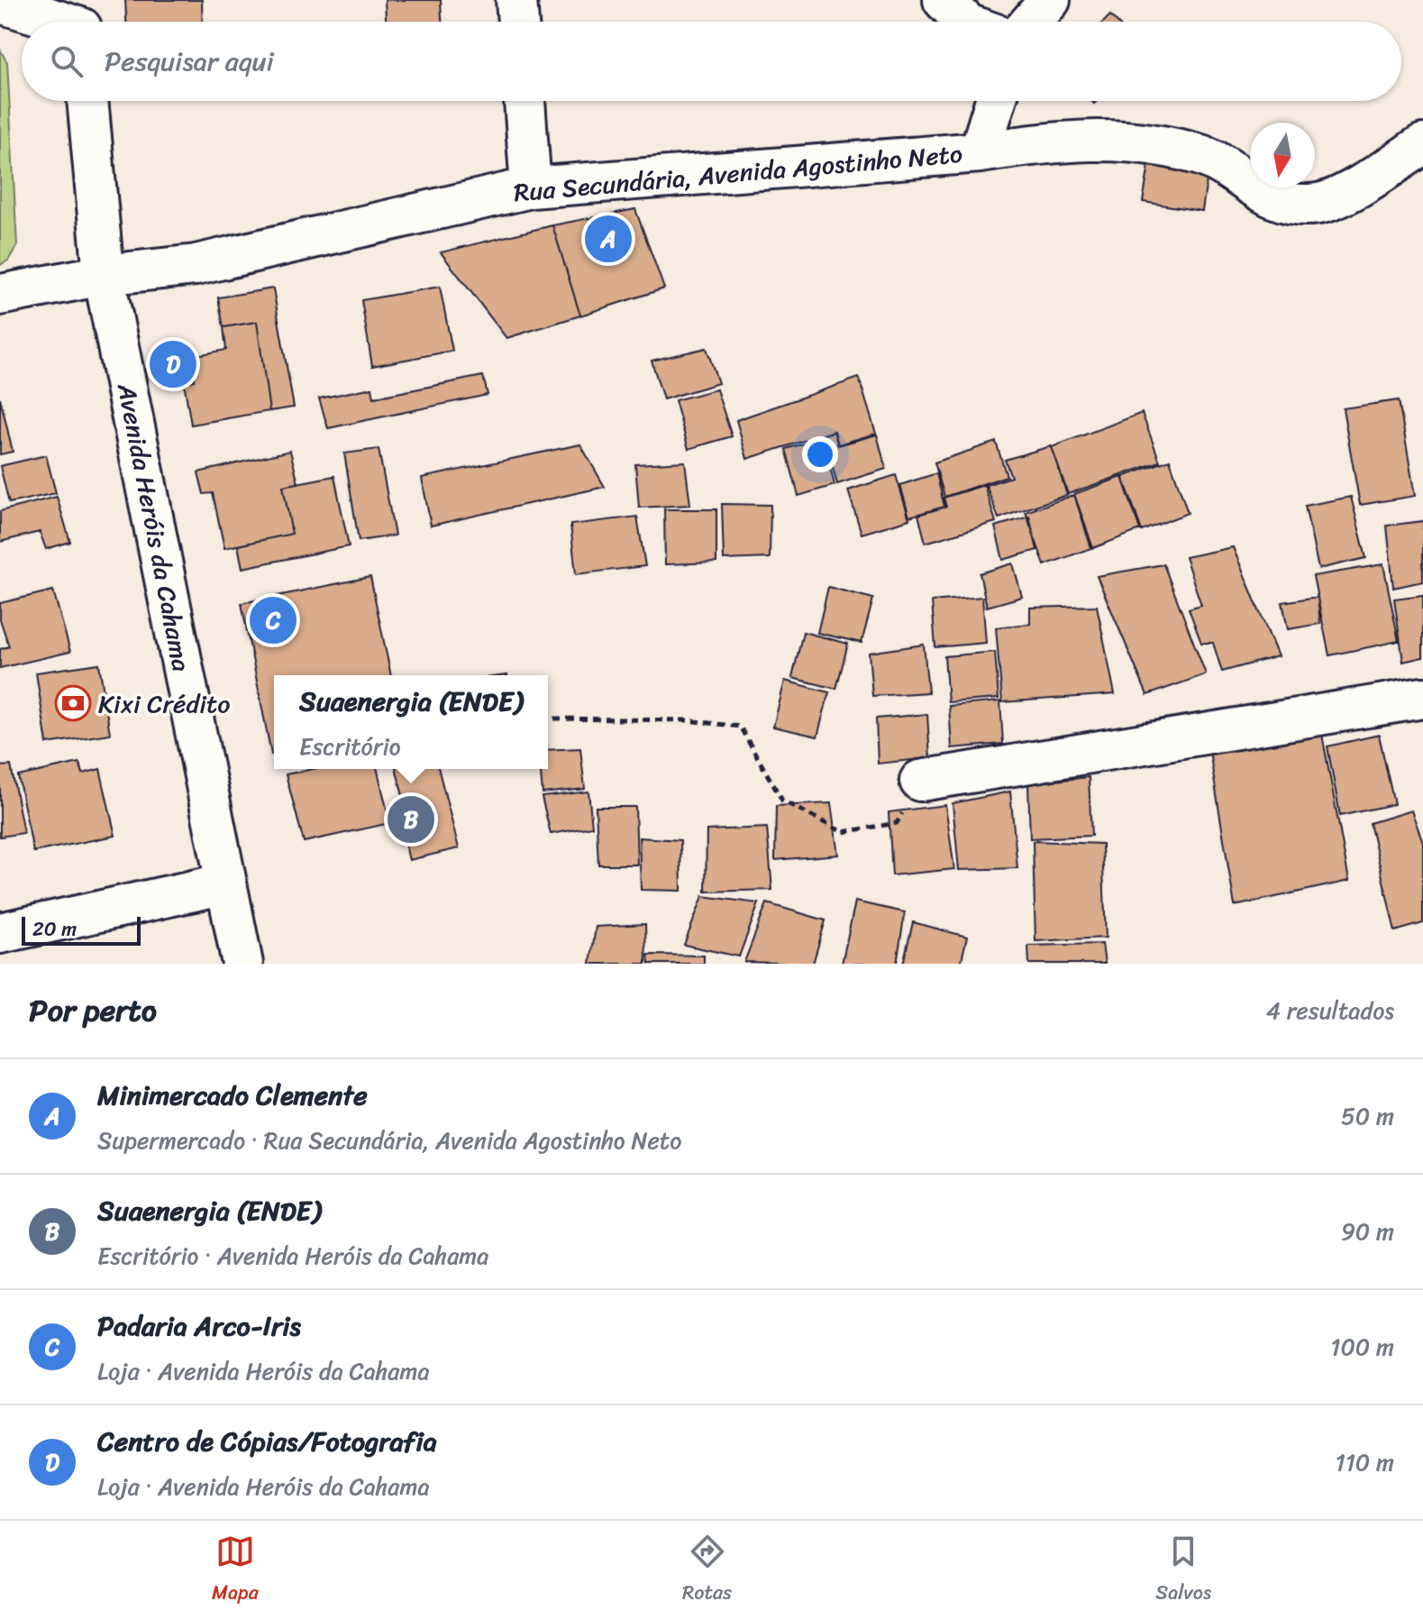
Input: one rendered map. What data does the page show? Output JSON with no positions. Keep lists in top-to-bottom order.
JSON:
{
  "streets": {
    "street": ["Rua Secundária, Avenida Agostinho Neto", "Avenida Heróis da Cahama"]
  },
  "crossings": [
    ["Rua Secundária, Avenida Agostinho Neto", "Avenida Heróis da Cahama"]
  ],
  "places": {
    "bank": ["Kixi Crédito"]
  },
  "scale_bar": "20 m",
  "north": "bottom",
  "page": {
    "search": "Pesquisar aqui",
    "pins": [
      "A",
      "D",
      "C",
      "B"
    ],
    "popup": ["Suaenergia (ENDE)", "Escritório"],
    "scale": "20 m",
    "heading": ["Por perto", "4 resultados"],
    "list": [
      {
        "mark": "A",
        "name": "Minimercado Clemente",
        "note": "Supermercado · Rua Secundária, Avenida Agostinho Neto",
        "value": "50 m"
      },
      {
        "mark": "B",
        "name": "Suaenergia (ENDE)",
        "note": "Escritório · Avenida Heróis da Cahama",
        "value": "90 m"
      },
      {
        "mark": "C",
        "name": "Padaria Arco-Iris",
        "note": "Loja · Avenida Heróis da Cahama",
        "value": "100 m"
      },
      {
        "mark": "D",
        "name": "Centro de Cópias/Fotografia",
        "note": "Loja · Avenida Heróis da Cahama",
        "value": "110 m"
      }
    ],
    "nav": ["Mapa", "Rotas", "Salvos"]
  }
}
